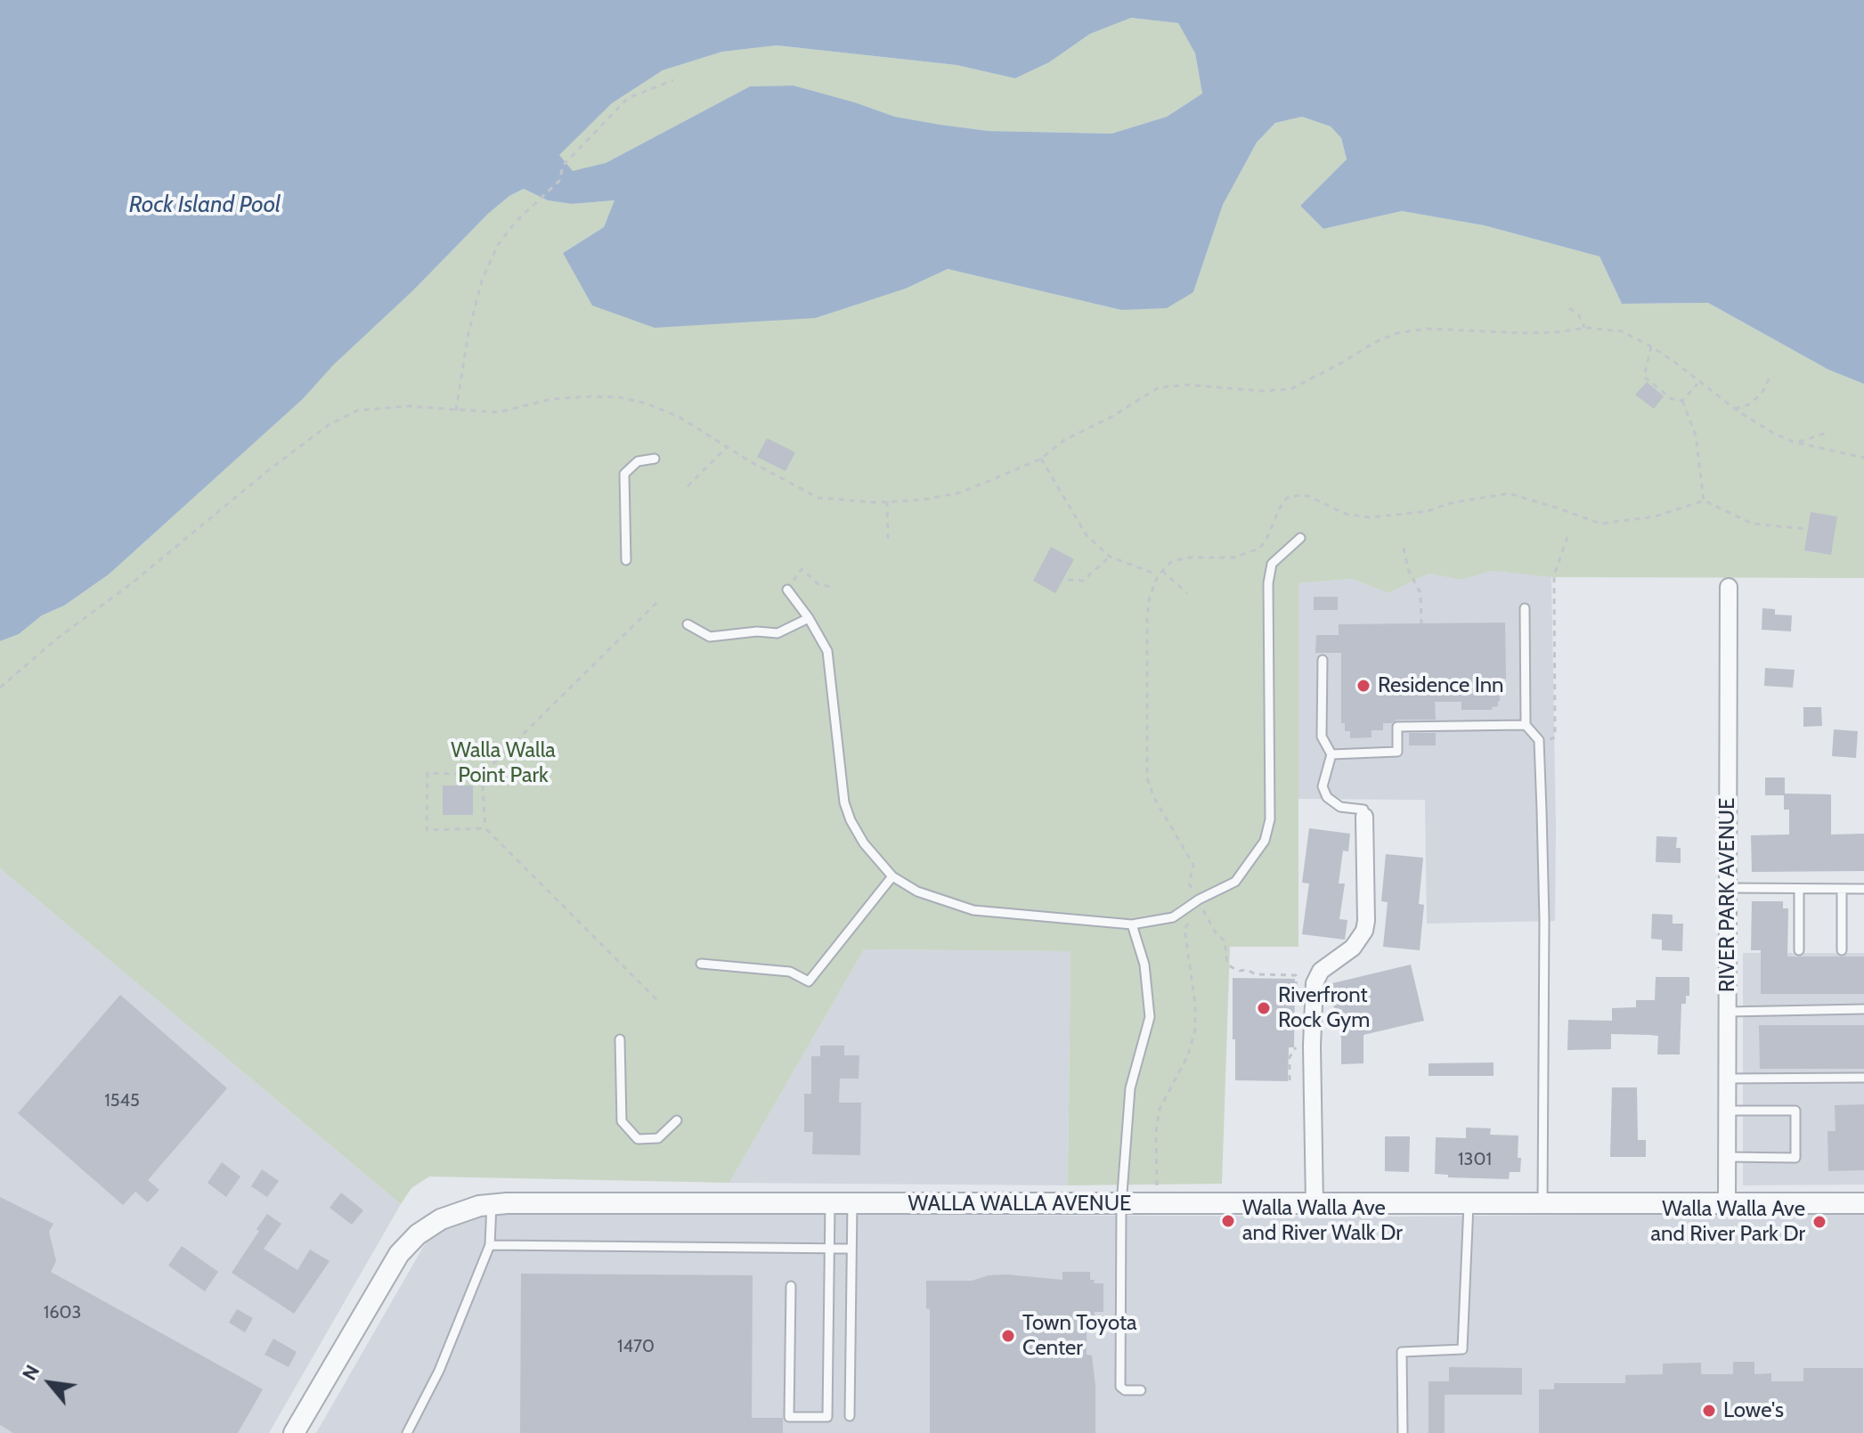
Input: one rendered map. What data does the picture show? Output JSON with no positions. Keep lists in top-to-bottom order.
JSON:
{
  "streets": {
    "street": ["RIVER PARK AVENUE", "WALLA WALLA AVENUE"]
  },
  "crossings": [
    ["RIVER PARK AVENUE", "WALLA WALLA AVENUE"]
  ],
  "water": ["Rock Island Pool"],
  "parks": ["Walla Walla Point Park"],
  "places": [
    "Residence Inn",
    "Riverfront Rock Gym",
    "Walla Walla Ave and River Walk Dr",
    "Walla Walla Ave and River Park Dr",
    "Town Toyota Center",
    "Lowe's"
  ],
  "house_numbers": [
    "1545",
    "1301",
    "1603",
    "1470"
  ],
  "north": "top left"
}
